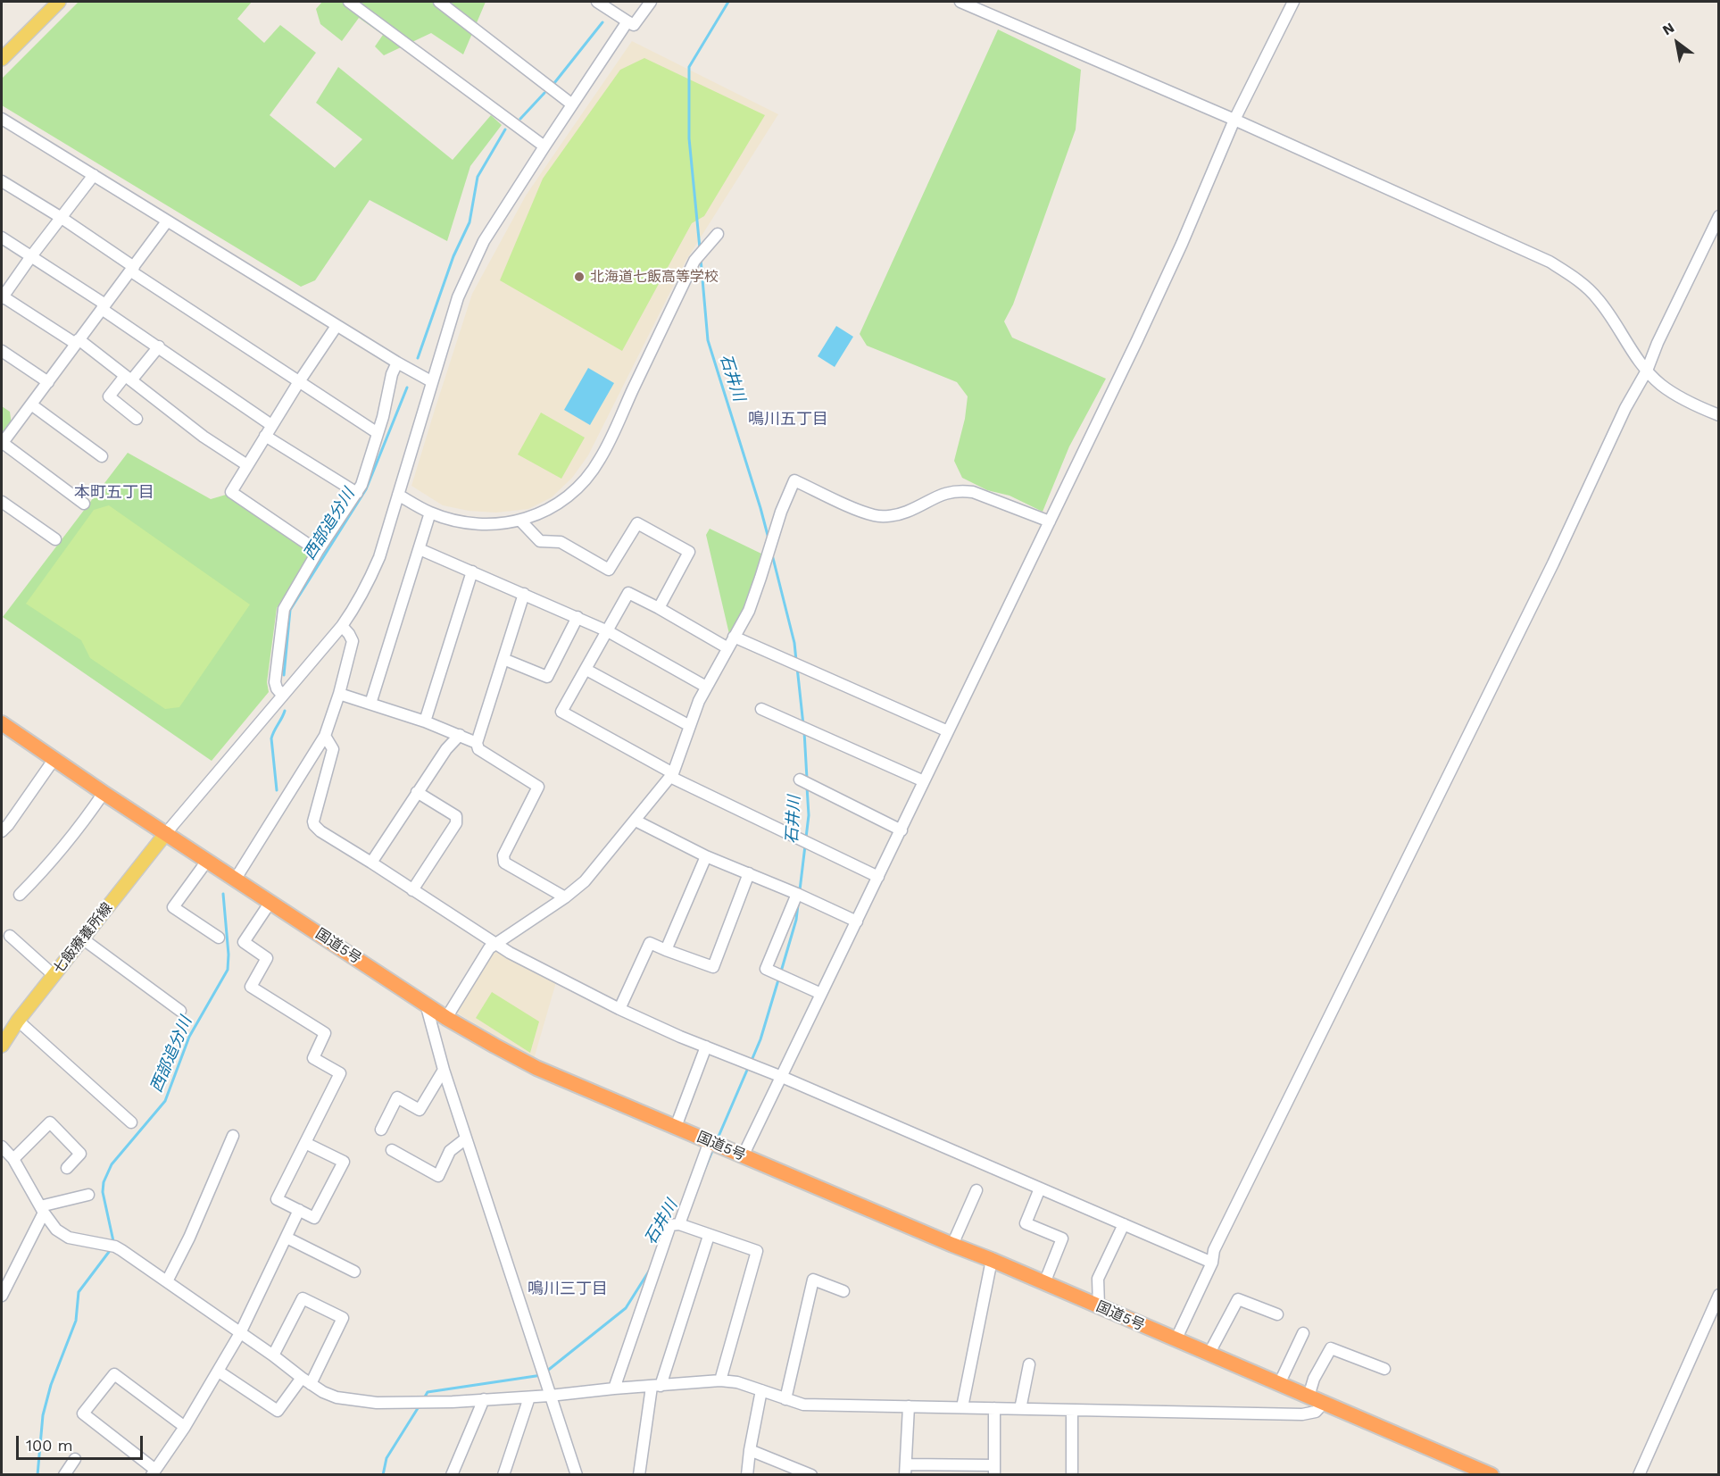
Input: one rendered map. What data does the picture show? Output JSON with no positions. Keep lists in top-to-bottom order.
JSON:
{
  "streets": {
    "highway": ["国道5号"],
    "main road": ["七飯療養所線"]
  },
  "crossings": [
    ["七飯療養所線", "国道5号"]
  ],
  "districts": ["鳴川五丁目", "本町五丁目", "鳴川三丁目"],
  "water": ["石井川", "西部追分川"],
  "places": ["北海道七飯高等学校"],
  "scale_bar": "100 m",
  "north": "top left"
}
